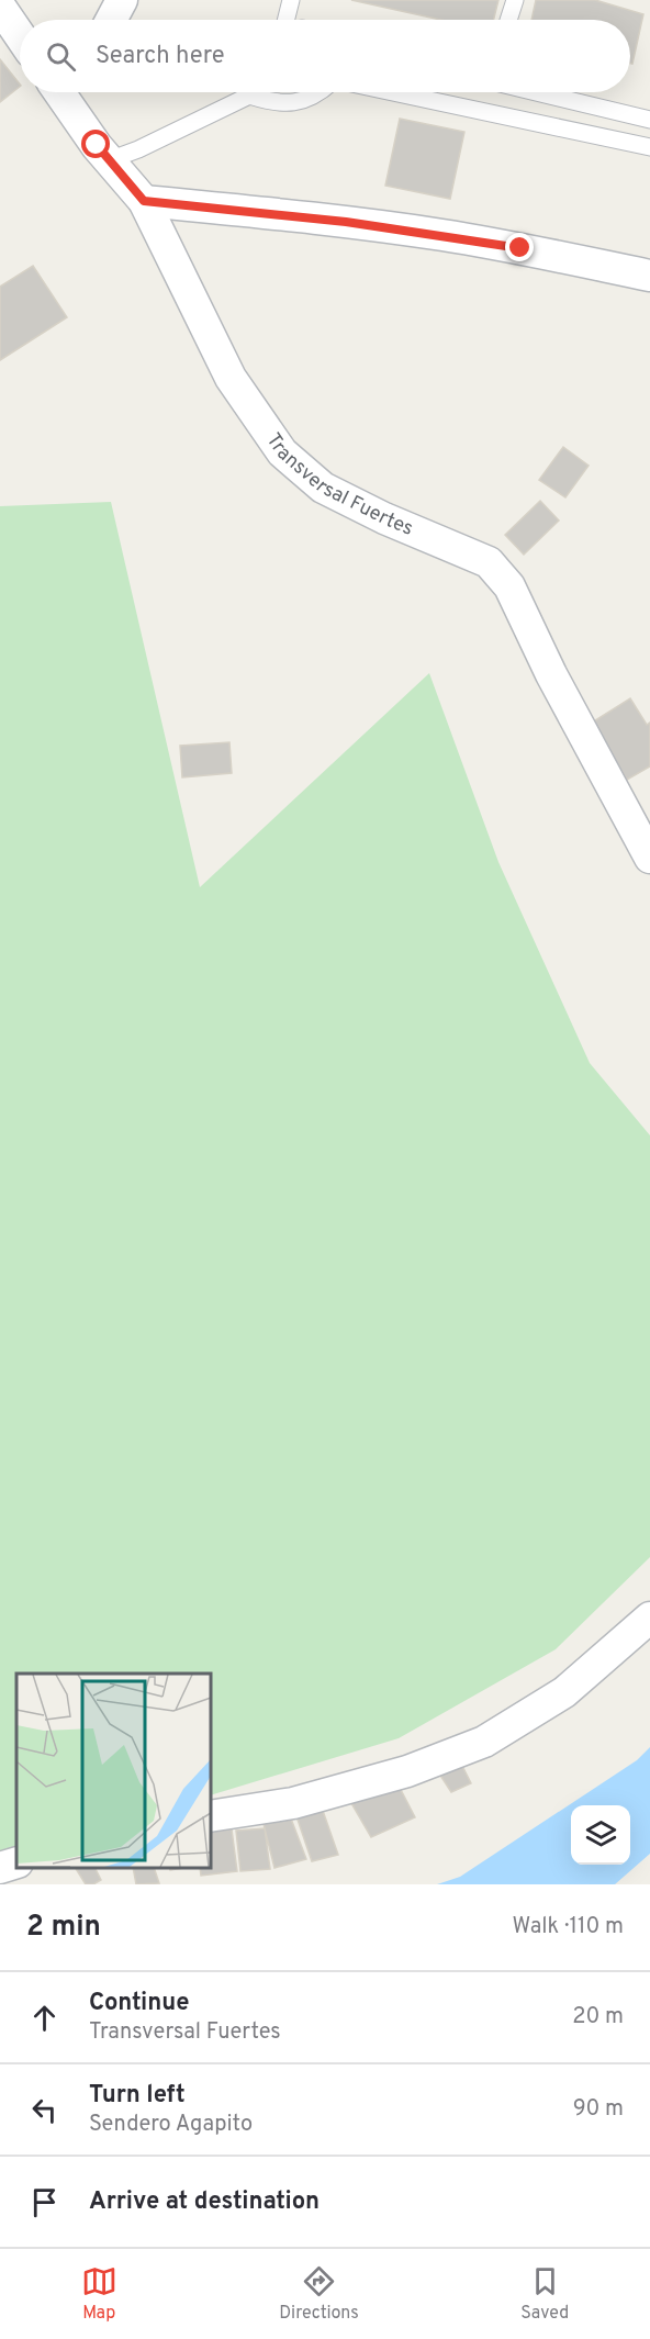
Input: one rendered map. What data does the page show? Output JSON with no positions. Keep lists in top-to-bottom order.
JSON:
{
  "streets": {
    "street": ["Transversal Fuertes"]
  },
  "page": {
    "search": "Search here",
    "heading": ["2 min", "Walk · 110 m"],
    "list": [
      ["Continue", "Transversal Fuertes", "20 m"],
      ["Turn left", "Sendero Agapito", "90 m"],
      "Arrive at destination"
    ],
    "nav": ["Map", "Directions", "Saved"]
  }
}
